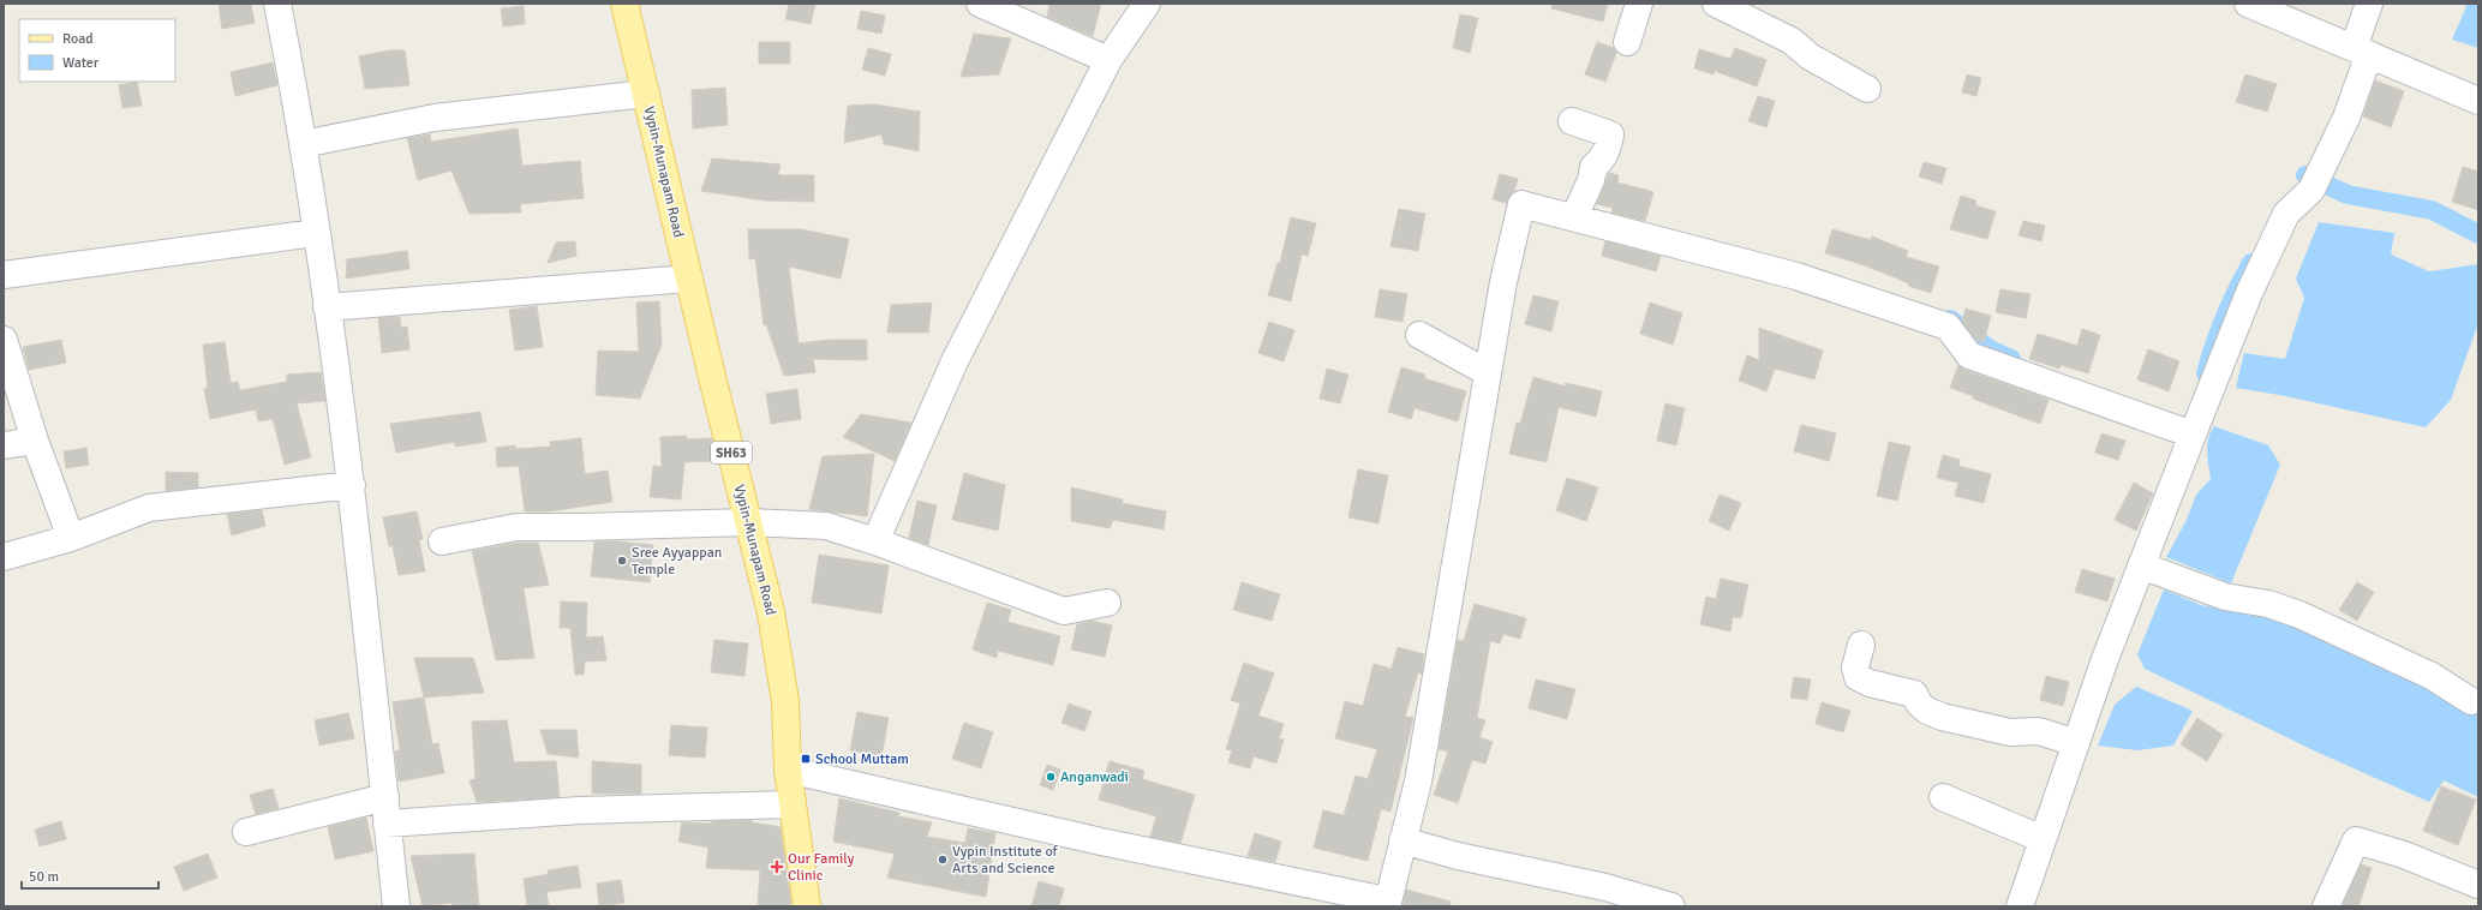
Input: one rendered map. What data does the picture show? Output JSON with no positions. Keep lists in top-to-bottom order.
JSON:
{
  "streets": {
    "main road": ["Vypin-Munapam Road", "SH63"]
  },
  "places": {
    "other": ["Sree Ayyappan Temple", "Anganwadi", "Vypin Institute of Arts and Science"],
    "transit": ["School Muttam"],
    "health": ["Our Family Clinic"]
  },
  "legend": ["Road", "Water"],
  "scale_bar": "50 m"
}
